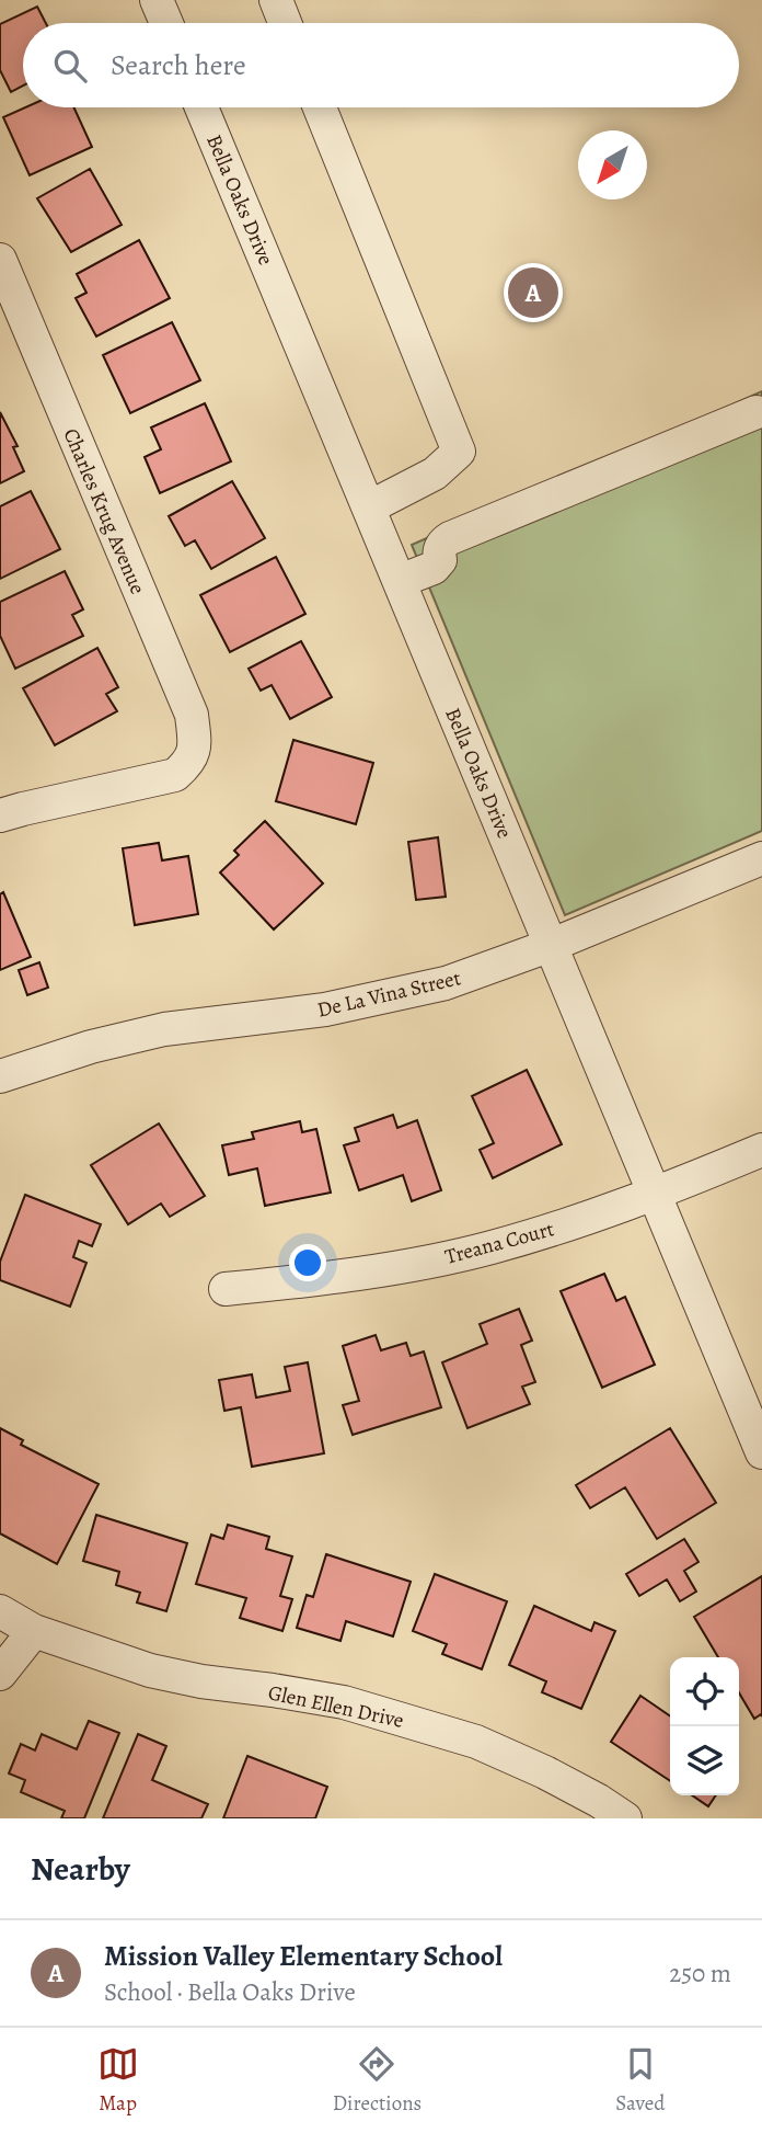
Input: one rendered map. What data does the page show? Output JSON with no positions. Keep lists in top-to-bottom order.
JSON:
{
  "streets": {
    "street": [
      "Bella Oaks Drive",
      "Charles Krug Avenue",
      "De La Vina Street",
      "Treana Court",
      "Glen Ellen Drive"
    ]
  },
  "crossings": [
    ["Bella Oaks Drive", "De La Vina Street"],
    ["Bella Oaks Drive", "Treana Court"]
  ],
  "north": "bottom left",
  "page": {
    "search": "Search here",
    "pins": "A",
    "heading": "Nearby",
    "list": [
      {
        "mark": "A",
        "name": "Mission Valley Elementary School",
        "note": "School · Bella Oaks Drive",
        "value": "250 m"
      }
    ],
    "nav": ["Map", "Directions", "Saved"]
  }
}
